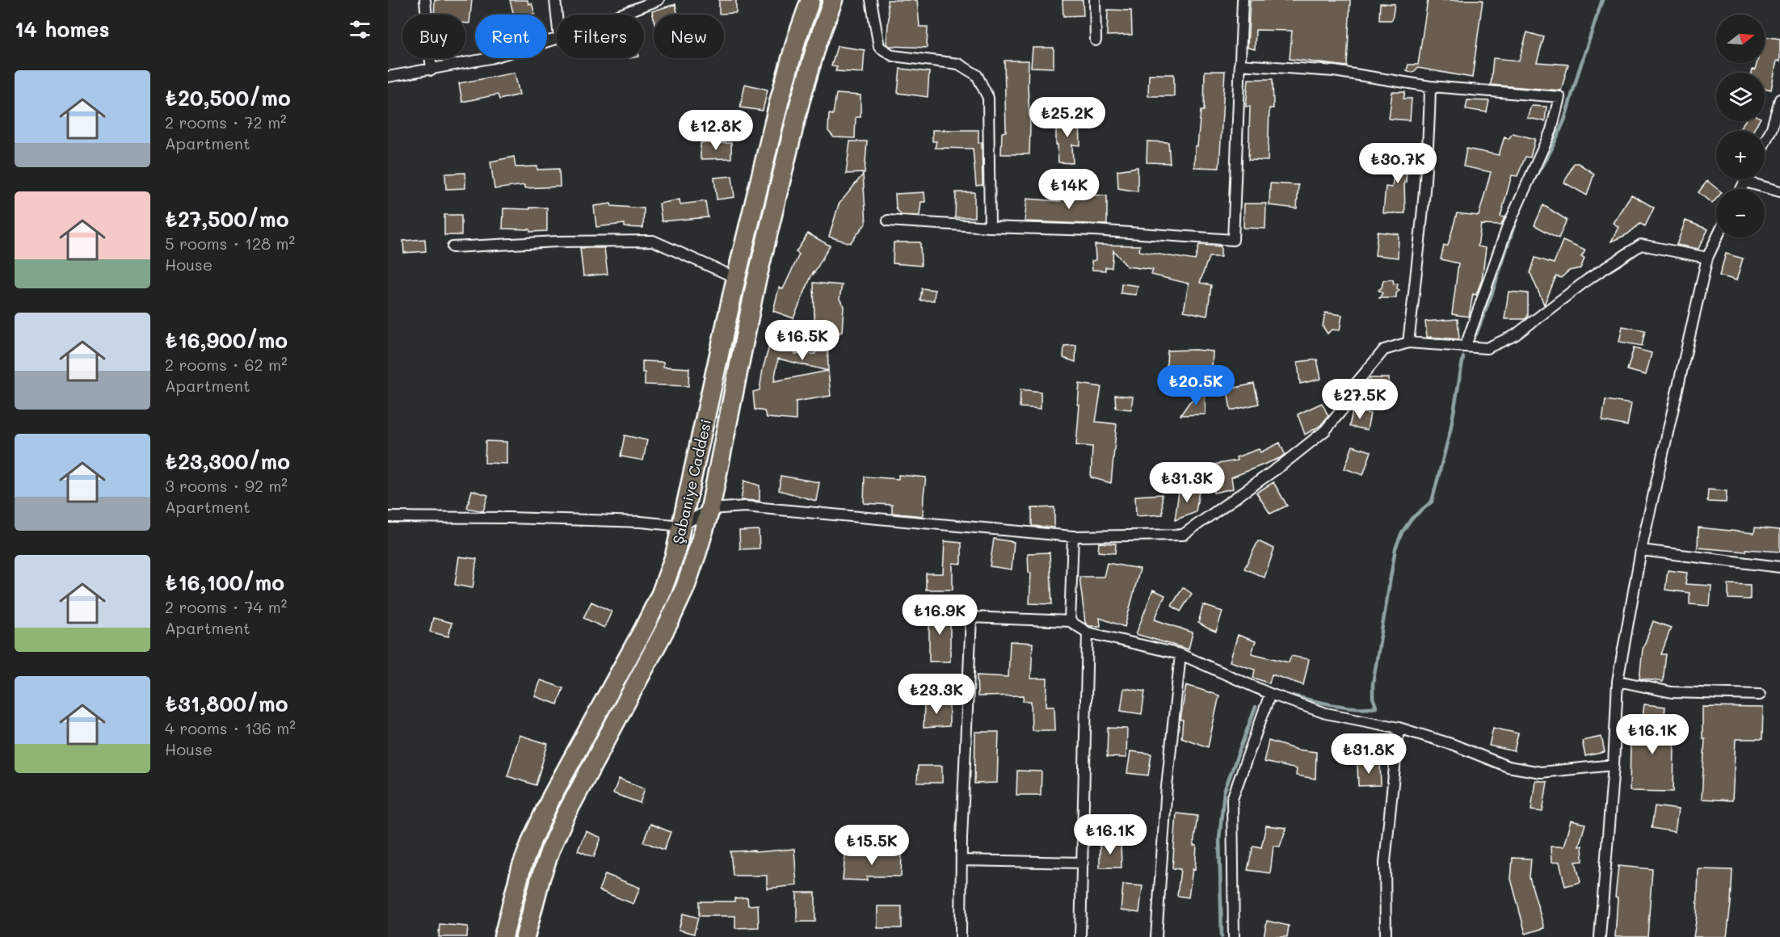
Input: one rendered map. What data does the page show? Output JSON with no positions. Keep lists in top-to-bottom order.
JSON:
{
  "streets": {
    "highway": ["Şabaniye Caddesi"]
  },
  "north": "right",
  "page": {
    "heading": "14 homes",
    "map_buttons": ["+", "−"],
    "chip": [
      "Buy",
      "Rent",
      "Filters",
      "New"
    ],
    "list": [
      {
        "name": "₺20,500/mo",
        "note": "2 rooms · 72 m² · Apartment"
      },
      {
        "name": "₺27,500/mo",
        "note": "5 rooms · 128 m² · House"
      },
      {
        "name": "₺16,900/mo",
        "note": "2 rooms · 62 m² · Apartment"
      },
      {
        "name": "₺23,300/mo",
        "note": "3 rooms · 92 m² · Apartment"
      },
      {
        "name": "₺16,100/mo",
        "note": "2 rooms · 74 m² · Apartment"
      },
      {
        "name": "₺31,800/mo",
        "note": "4 rooms · 136 m² · House"
      }
    ],
    "price": [
      "₺25.2K",
      "₺12.8K",
      "₺30.7K",
      "₺14K",
      "₺16.5K",
      "₺20.5K",
      "₺27.5K",
      "₺31.3K",
      "₺16.9K",
      "₺23.3K",
      "₺16.1K",
      "₺31.8K",
      "₺16.1K",
      "₺15.5K"
    ]
  }
}
